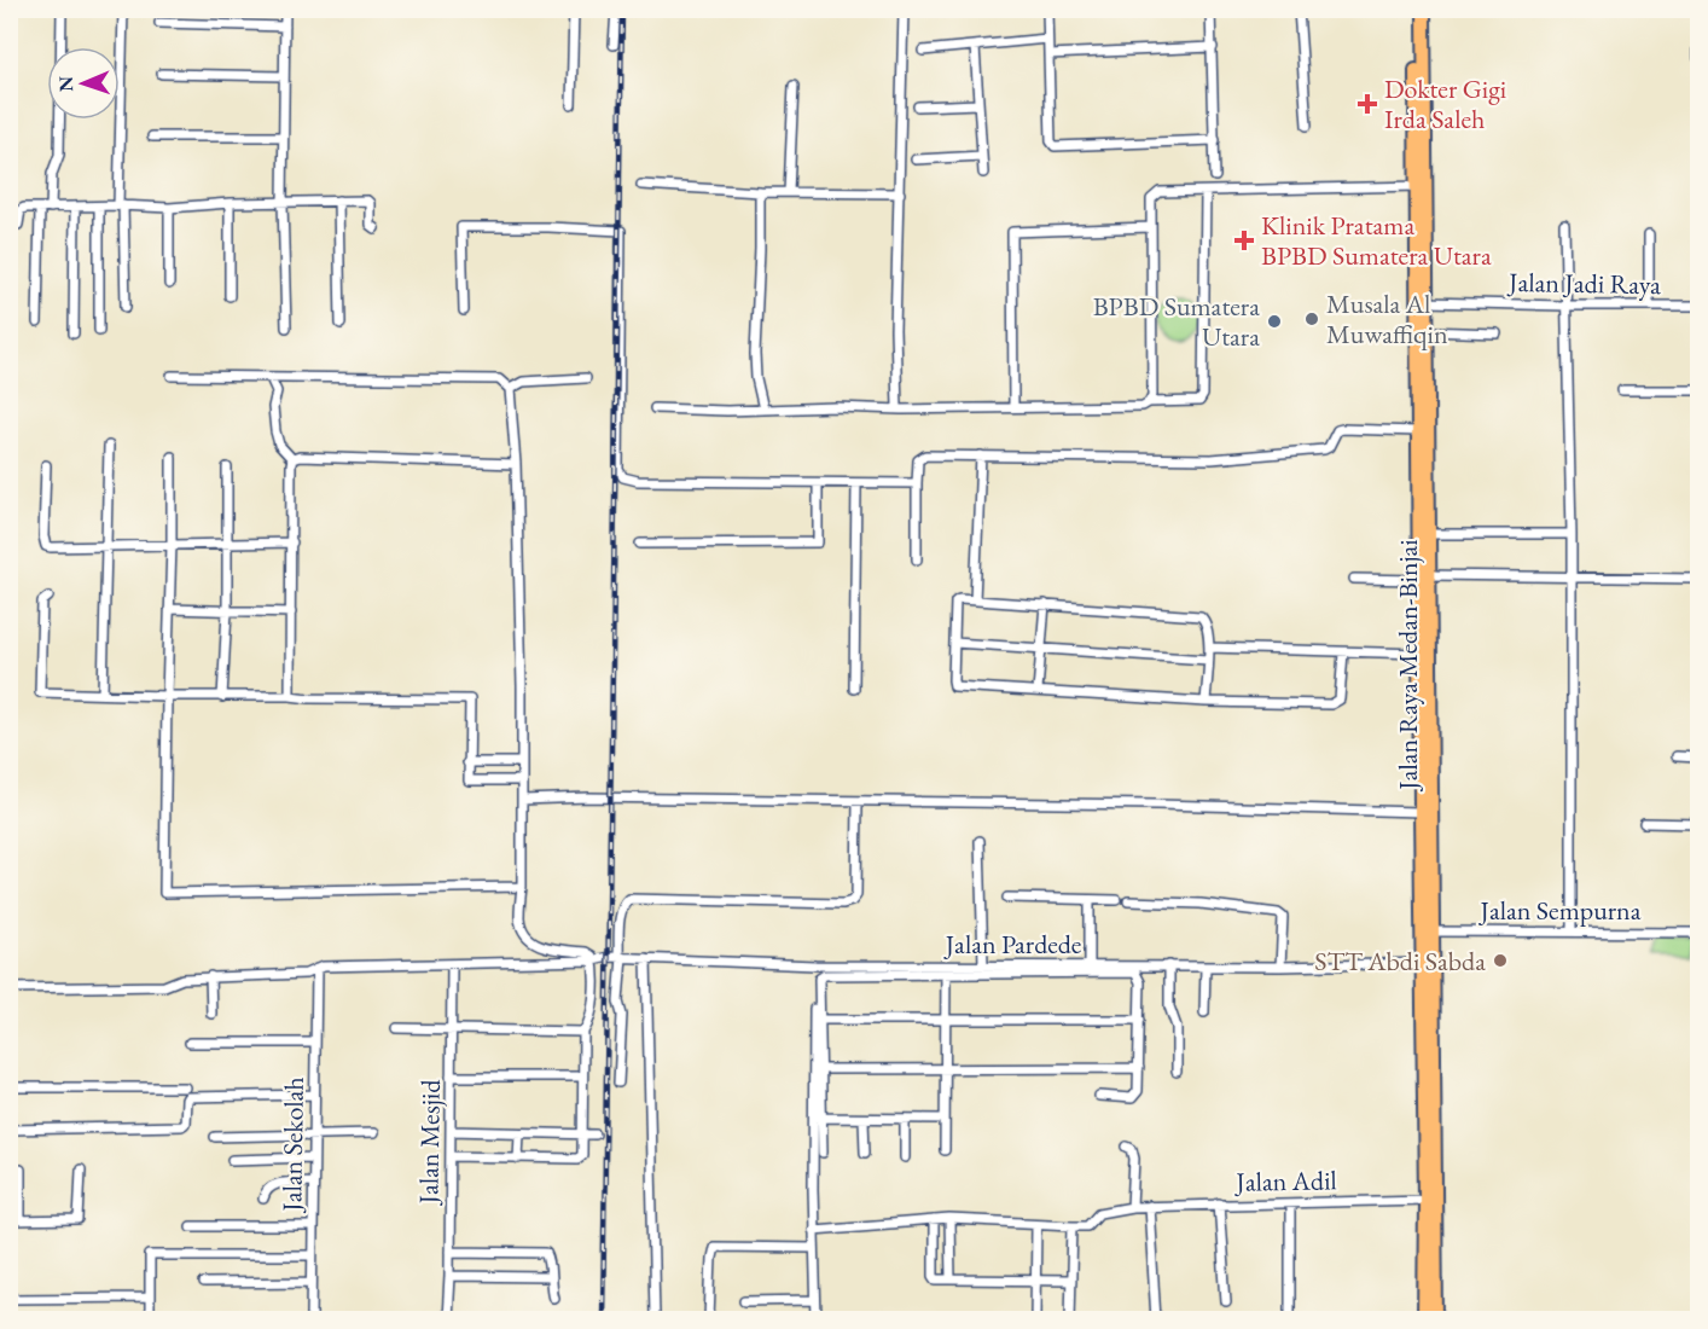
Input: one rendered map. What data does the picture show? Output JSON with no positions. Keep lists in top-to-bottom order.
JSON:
{
  "streets": {
    "highway": ["Jalan Raya Medan-Binjai"],
    "street": [
      "Jalan Jadi Raya",
      "Jalan Sempurna",
      "Jalan Pardede",
      "Jalan Mesjid",
      "Jalan Sekolah",
      "Jalan Adil"
    ]
  },
  "crossings": [
    ["Jalan Jadi Raya", "Jalan Raya Medan-Binjai"],
    ["Jalan Raya Medan-Binjai", "Jalan Sempurna"],
    ["Jalan Raya Medan-Binjai", "Jalan Pardede"],
    ["Jalan Raya Medan-Binjai", "Jalan Adil"],
    ["Jalan Pardede", "Jalan Mesjid"],
    ["Jalan Pardede", "Jalan Sekolah"]
  ],
  "places": {
    "health": ["Dokter Gigi Irda Saleh", "Klinik Pratama BPBD Sumatera Utara"],
    "other": ["Musala Al Muwaffiqin", "BPBD Sumatera Utara", "STT Abdi Sabda"]
  },
  "north": "left"
}
